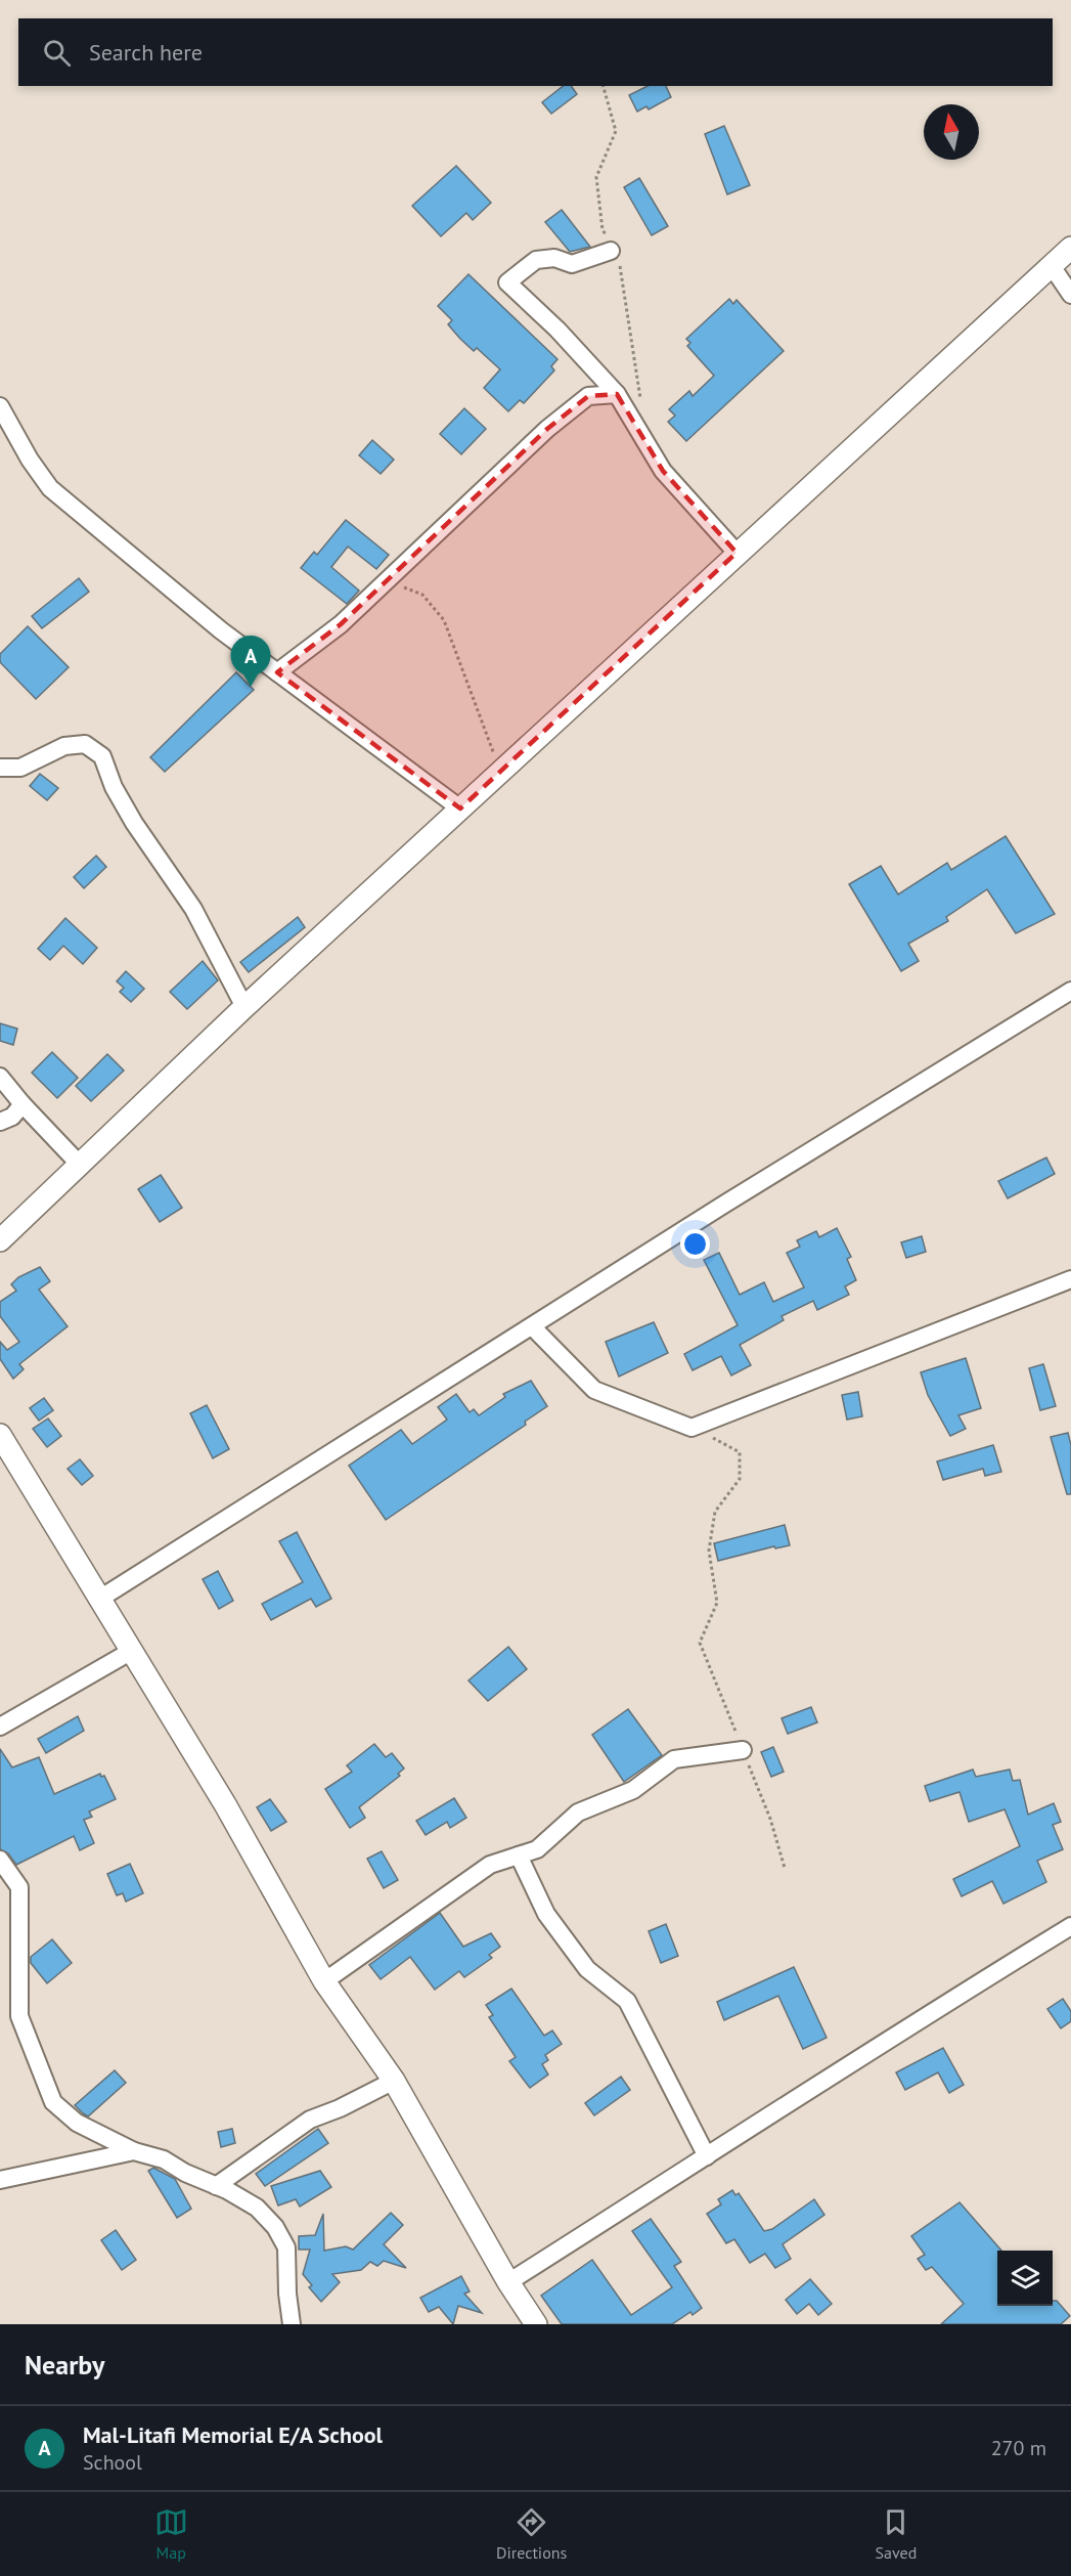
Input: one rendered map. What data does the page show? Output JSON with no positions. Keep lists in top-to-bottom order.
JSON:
{
  "north": "top",
  "page": {
    "search": "Search here",
    "pins": "A",
    "heading": "Nearby",
    "list": [
      {
        "mark": "A",
        "name": "Mal-Litafi Memorial E/A School",
        "note": "School",
        "value": "270 m"
      }
    ],
    "nav": ["Map", "Directions", "Saved"]
  }
}
